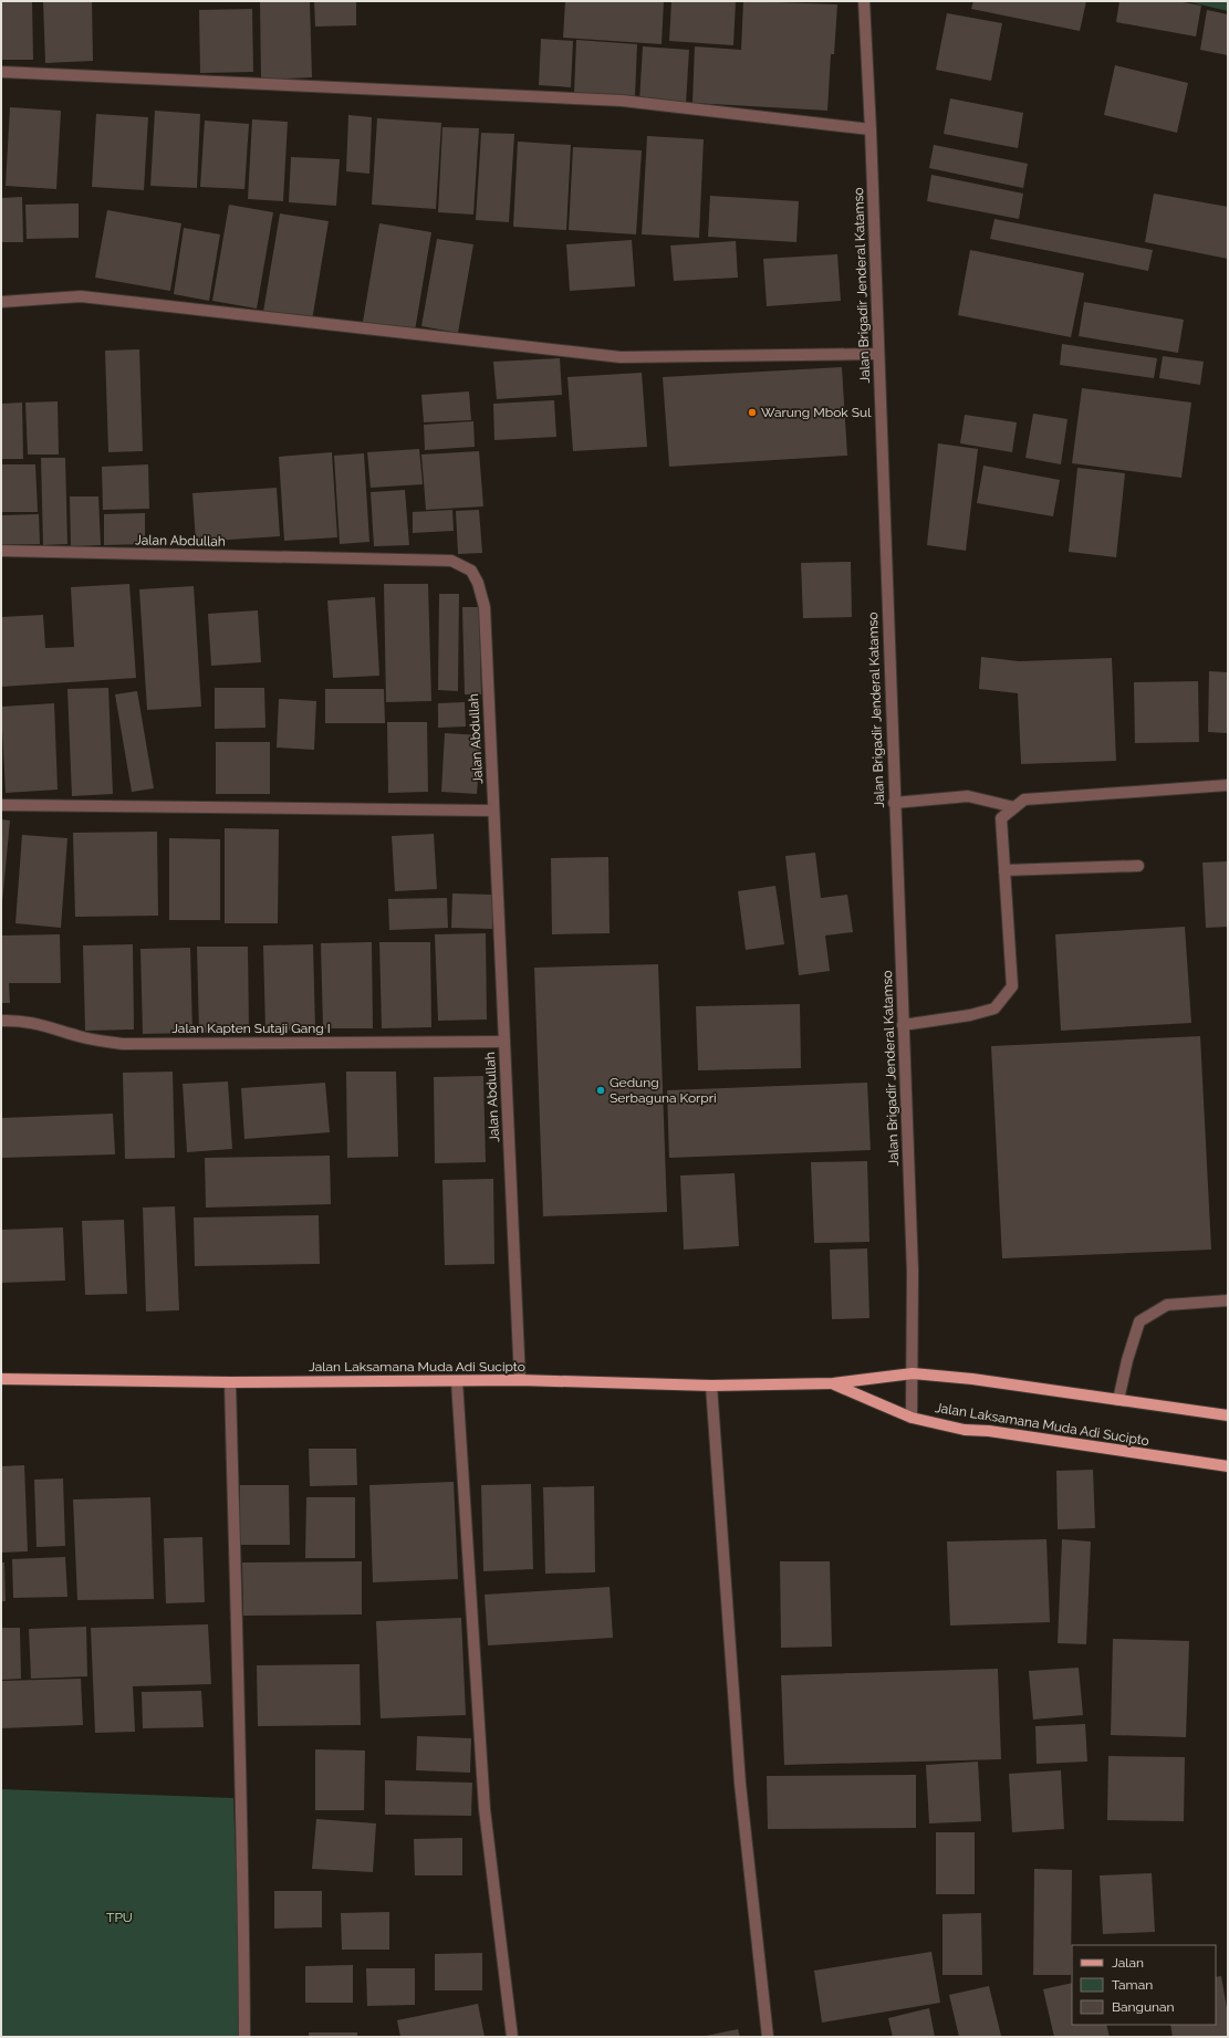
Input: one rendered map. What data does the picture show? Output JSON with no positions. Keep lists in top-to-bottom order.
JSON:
{
  "streets": {
    "main road": ["Jalan Laksamana Muda Adi Sucipto"],
    "street": ["Jalan Brigadir Jenderal Katamso", "Jalan Abdullah", "Jalan Kapten Sutaji Gang I"]
  },
  "crossings": [
    ["Jalan Brigadir Jenderal Katamso", "Jalan Laksamana Muda Adi Sucipto"],
    ["Jalan Abdullah", "Jalan Kapten Sutaji Gang I"],
    ["Jalan Abdullah", "Jalan Laksamana Muda Adi Sucipto"]
  ],
  "parks": ["TPU"],
  "places": ["Warung Mbok Sul", "Gedung Serbaguna Korpri"],
  "legend": ["Jalan", "Taman", "Bangunan"]
}
